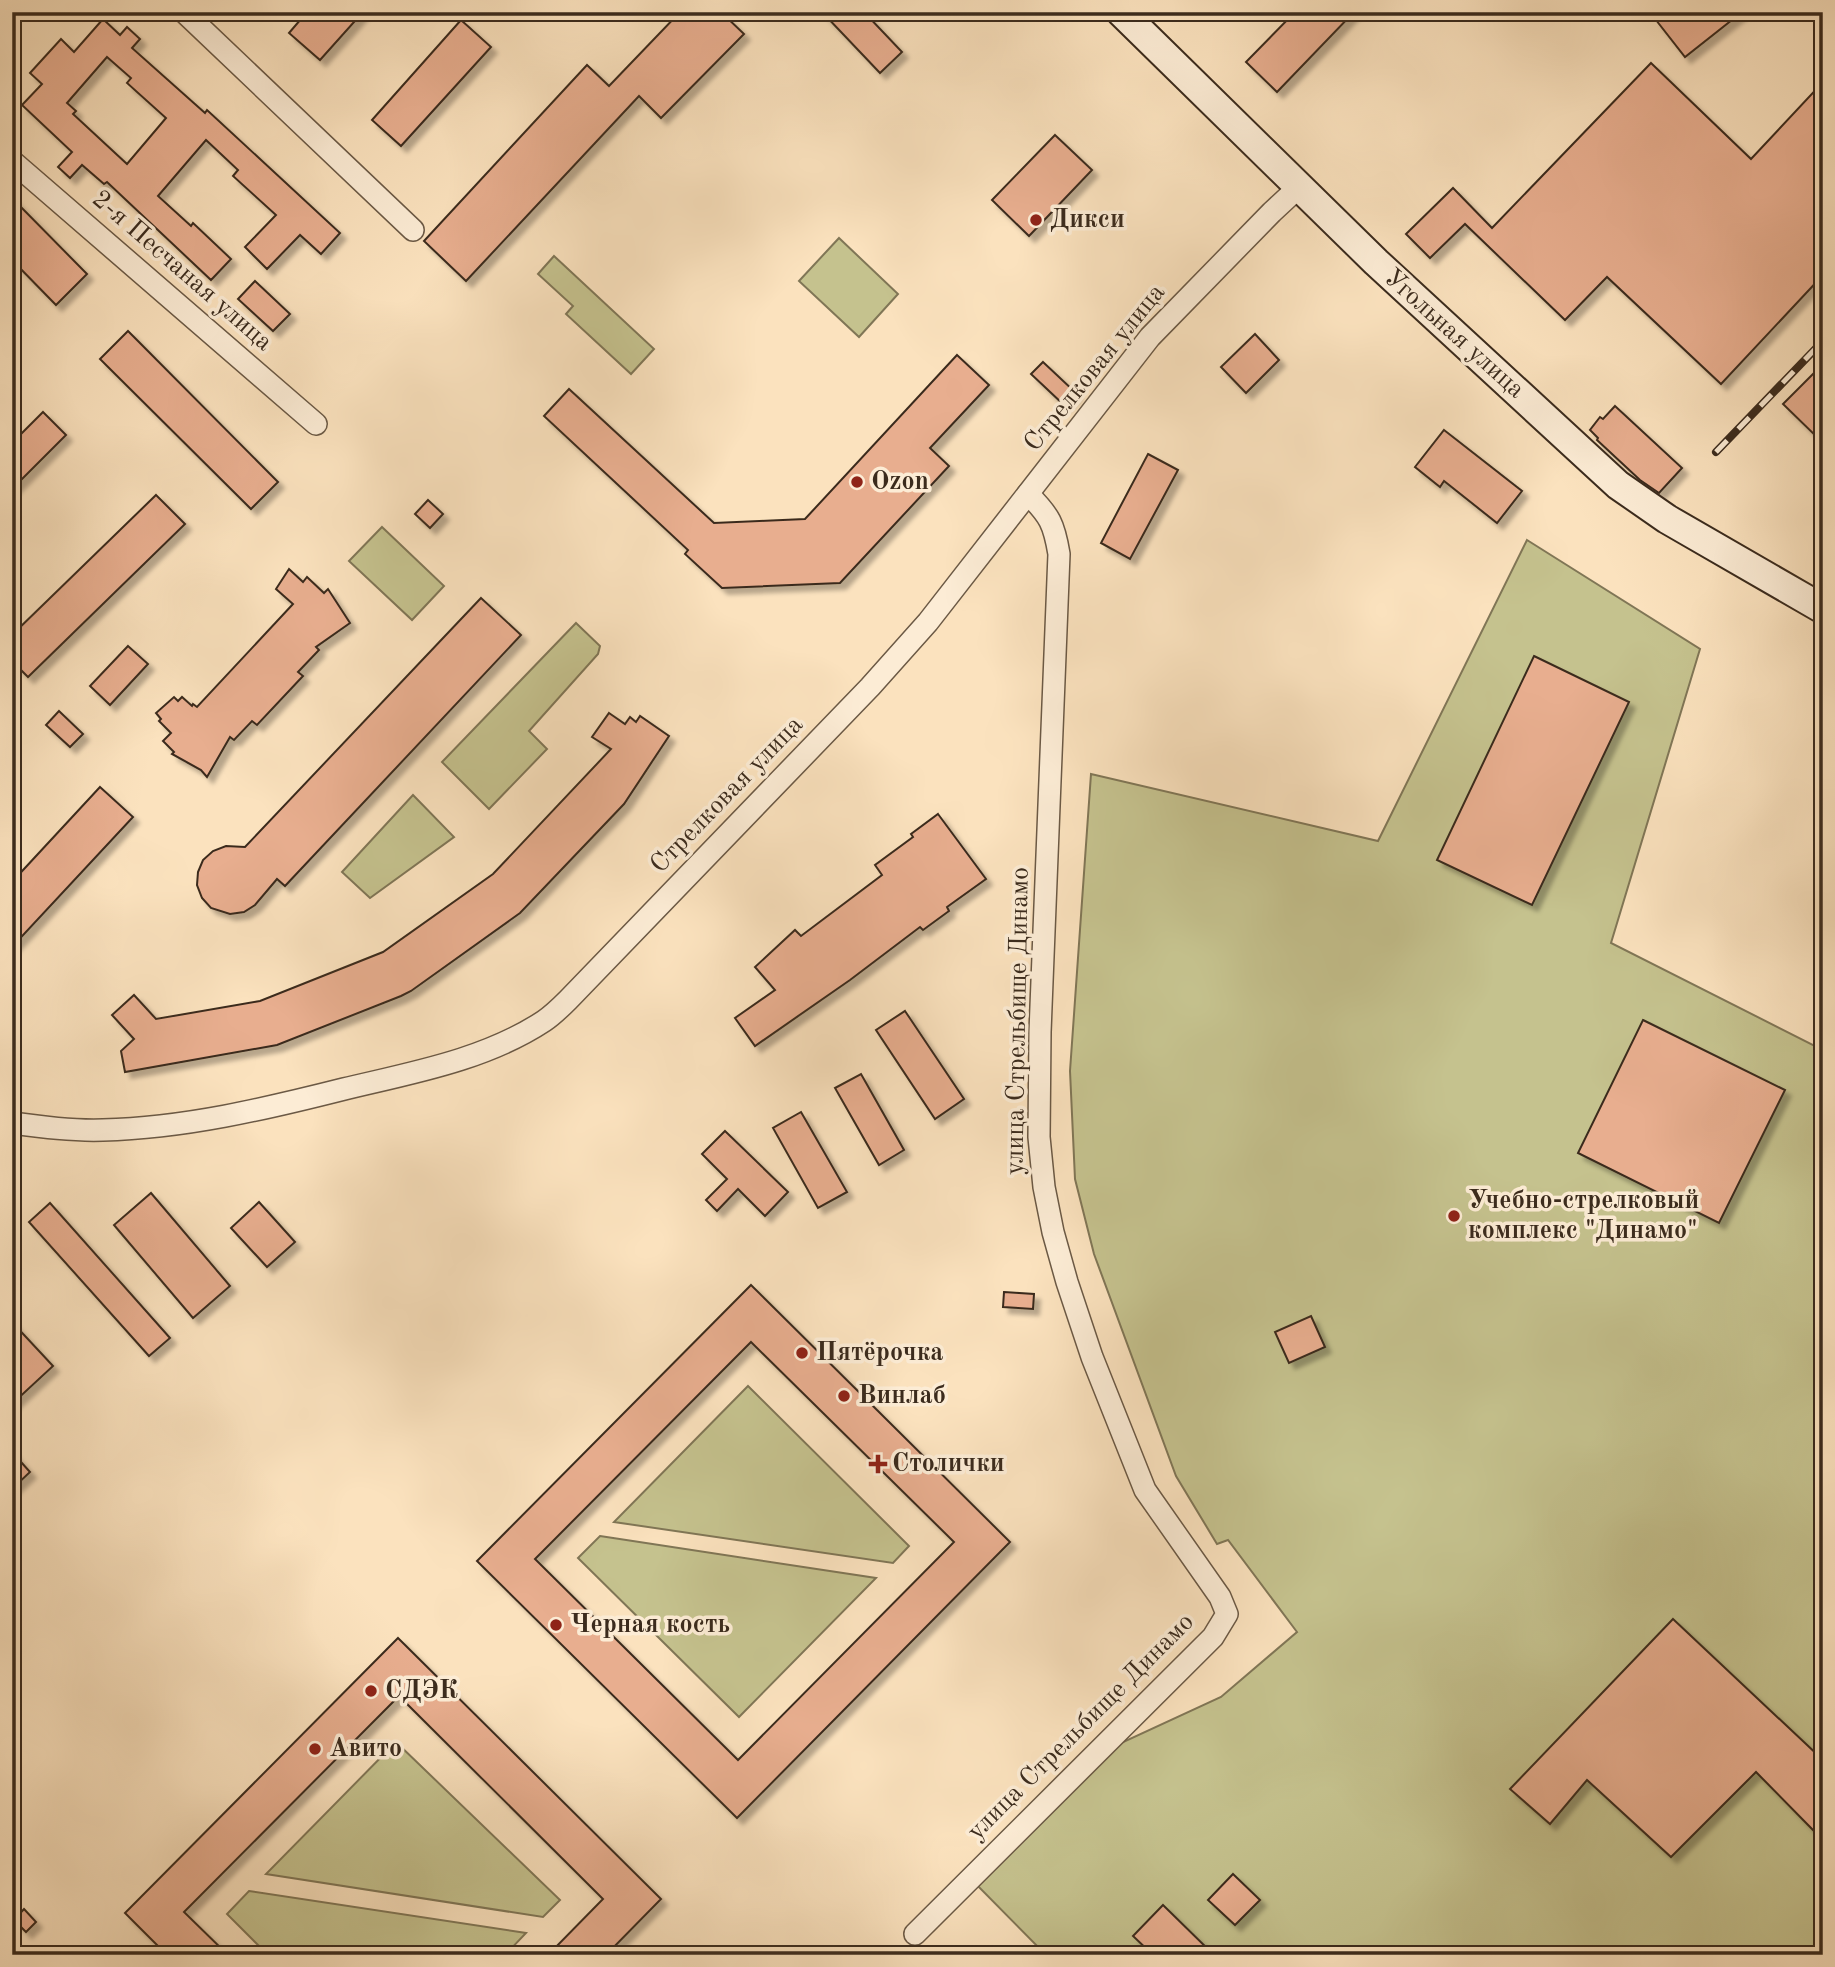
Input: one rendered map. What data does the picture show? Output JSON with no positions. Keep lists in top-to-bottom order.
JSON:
{
  "streets": {
    "street": [
      "2-я Песчаная улица",
      "Угольная улица",
      "Стрелковая улица",
      "улица Стрельбище Динамо"
    ]
  },
  "crossings": [
    ["Угольная улица", "Стрелковая улица"],
    ["Стрелковая улица", "улица Стрельбище Динамо"]
  ],
  "places": {
    "other": [
      "Дикси",
      "Ozon",
      "Учебно-стрелковый комплекс \"Динамо\"",
      "Пятёрочка",
      "Винлаб",
      "Черная кость",
      "СДЭК",
      "Авито"
    ],
    "health": ["Столички"]
  }
}
